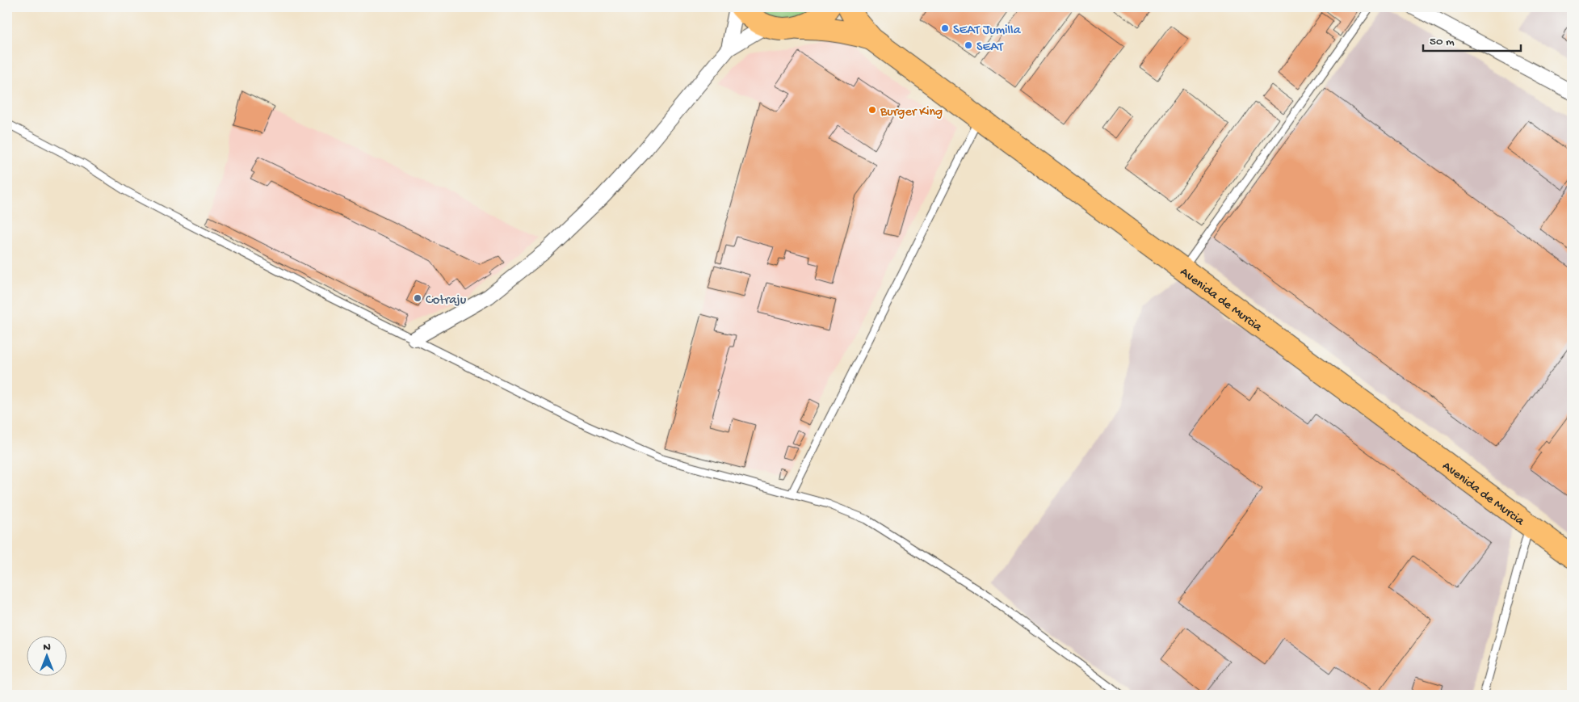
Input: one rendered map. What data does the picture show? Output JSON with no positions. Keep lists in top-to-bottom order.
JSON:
{
  "streets": {
    "main road": ["Avenida de Murcia"]
  },
  "places": [
    "SEAT Jumilla",
    "SEAT",
    "Burger King",
    "Cotraju"
  ],
  "scale_bar": "50 m",
  "north": "top"
}
